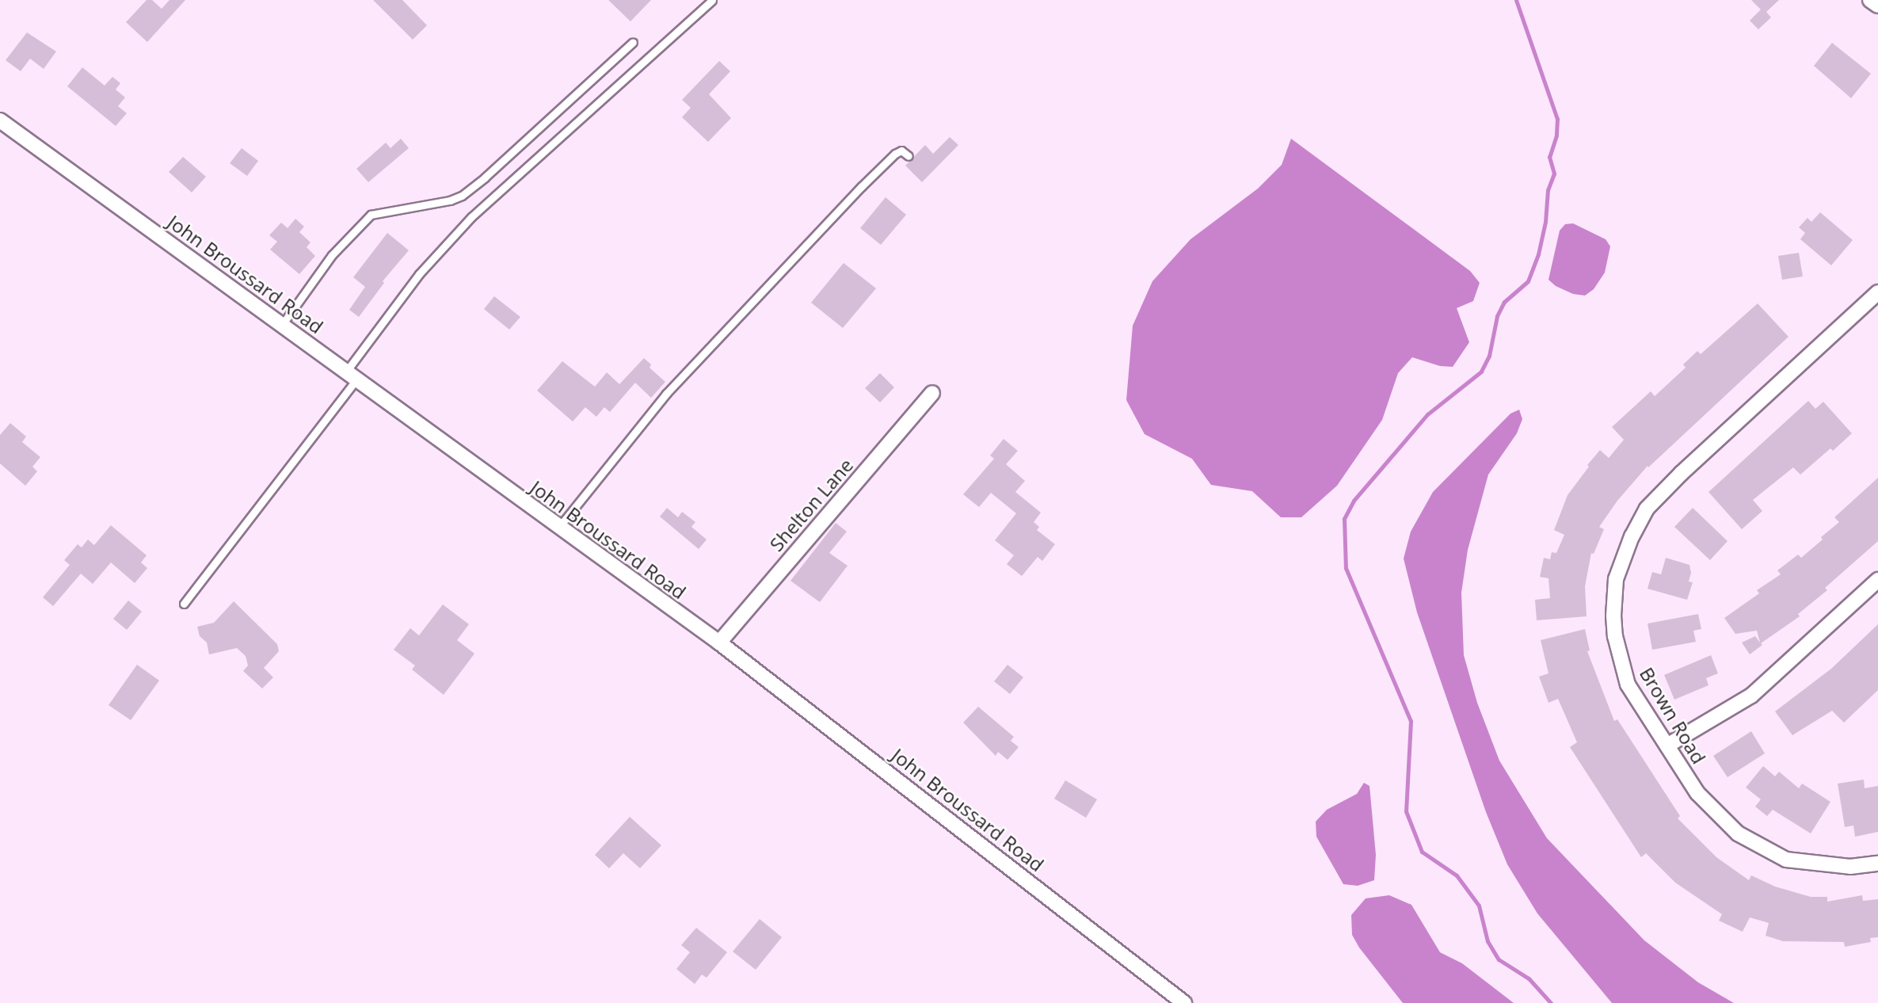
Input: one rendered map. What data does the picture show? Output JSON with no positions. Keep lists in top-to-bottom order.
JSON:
{
  "streets": {
    "street": ["John Broussard Road", "Shelton Lane", "Brown Road"]
  },
  "crossings": [
    ["John Broussard Road", "Shelton Lane"]
  ]
}
